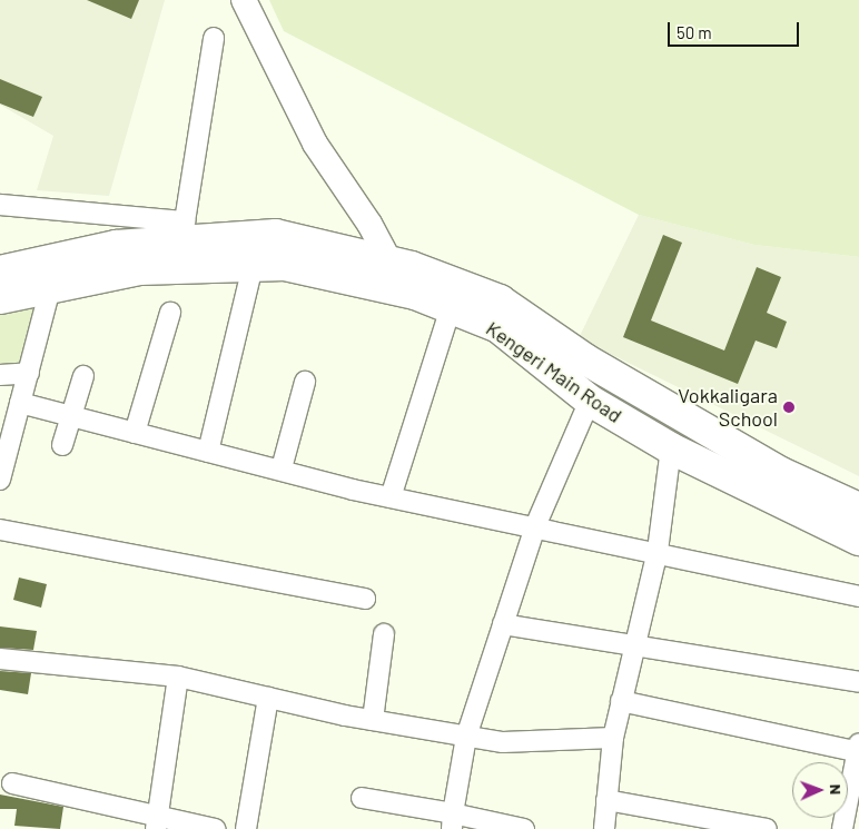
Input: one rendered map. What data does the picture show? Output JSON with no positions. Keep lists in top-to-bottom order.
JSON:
{
  "streets": {
    "main road": ["Kengeri Main Road"]
  },
  "places": ["Vokkaligara School"],
  "scale_bar": "50 m",
  "north": "right"
}
